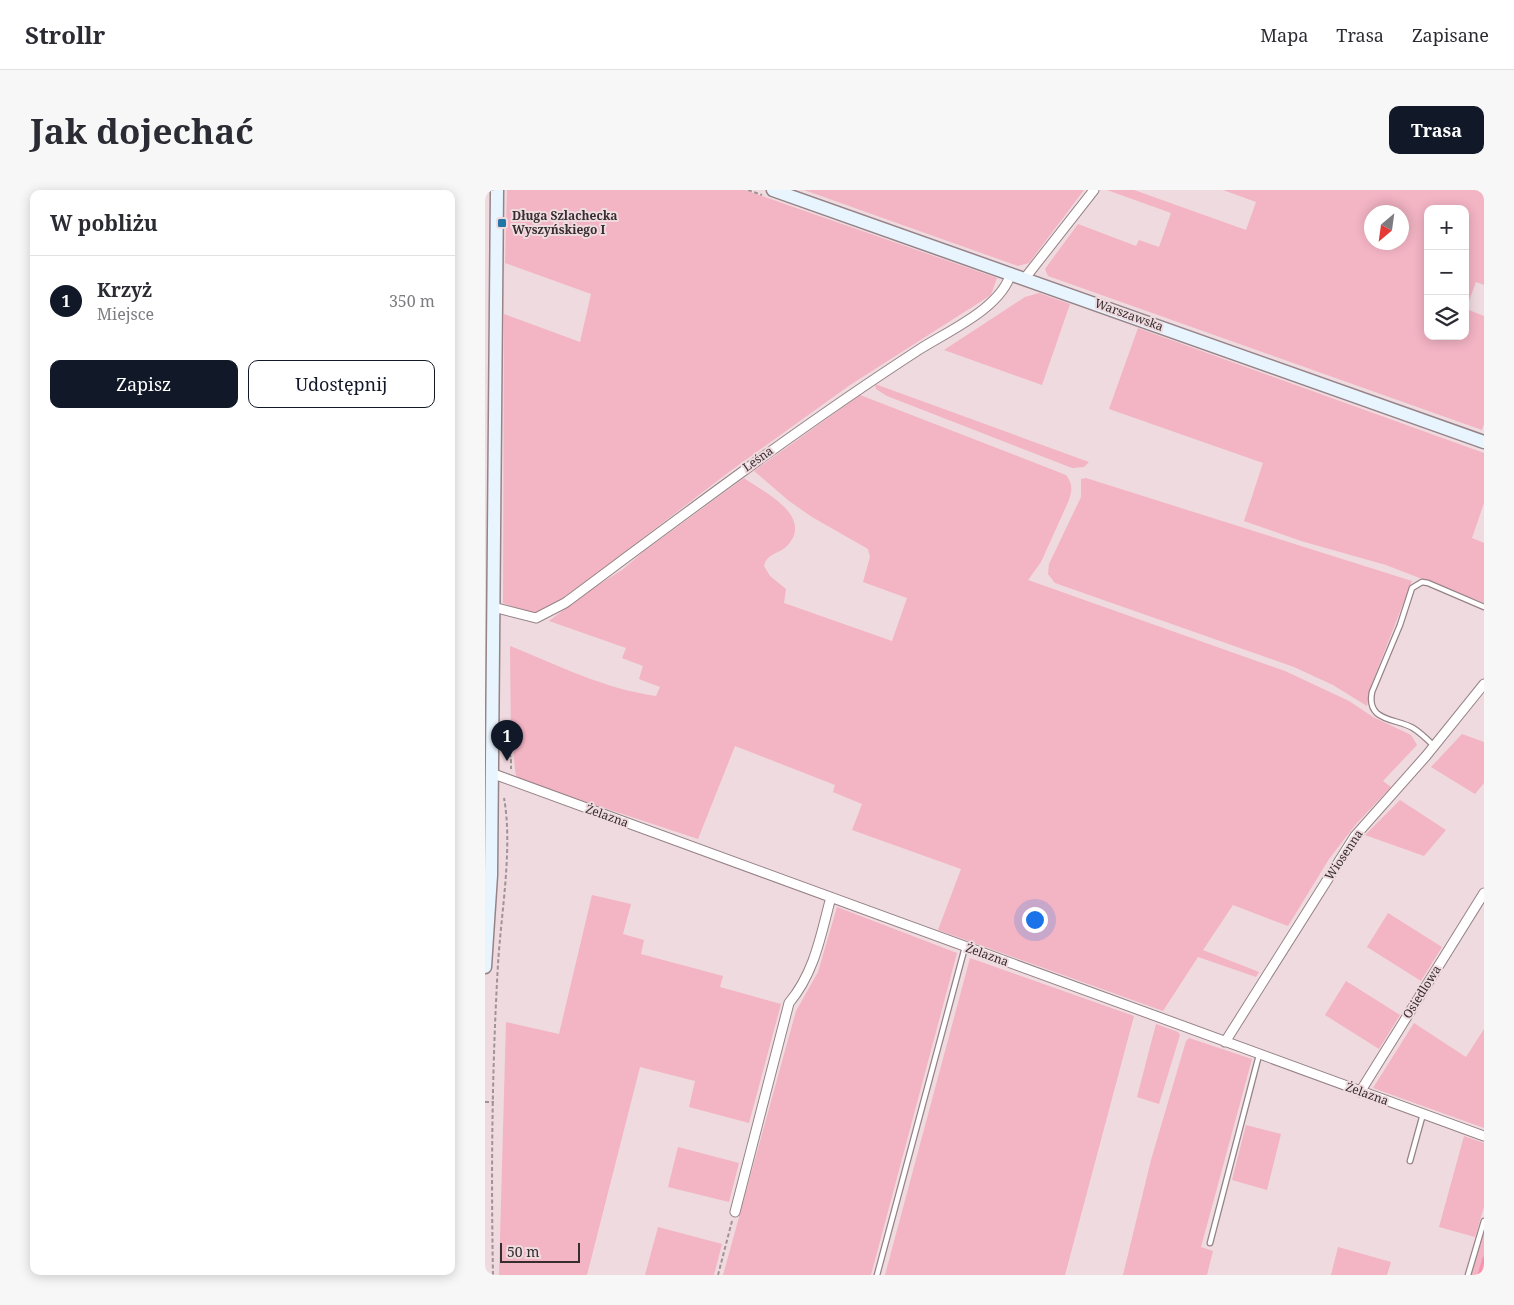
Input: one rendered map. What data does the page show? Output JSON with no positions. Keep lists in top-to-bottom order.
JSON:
{
  "streets": {
    "street": [
      "Warszawska",
      "Leśna",
      "Żelazna",
      "Wiosenna",
      "Osiedlowa"
    ]
  },
  "crossings": [
    ["Warszawska", "Leśna"],
    ["Żelazna", "Wiosenna"],
    ["Żelazna", "Osiedlowa"]
  ],
  "places": {
    "transit": ["Długa Szlachecka Wyszyńskiego I"]
  },
  "scale_bar": "50 m",
  "north": "bottom left",
  "page": {
    "header": "Strollr",
    "nav": ["Mapa", "Trasa", "Zapisane"],
    "buttons": [
      "Trasa",
      ["Zapisz", "Udostępnij"]
    ],
    "title": "Jak dojechać",
    "heading": "W pobliżu",
    "map_buttons": ["+", "−"],
    "list": [
      {
        "mark": "1",
        "name": "Krzyż",
        "note": "Miejsce",
        "value": "350 m"
      }
    ],
    "pins": "1",
    "scale": "50 m"
  }
}
